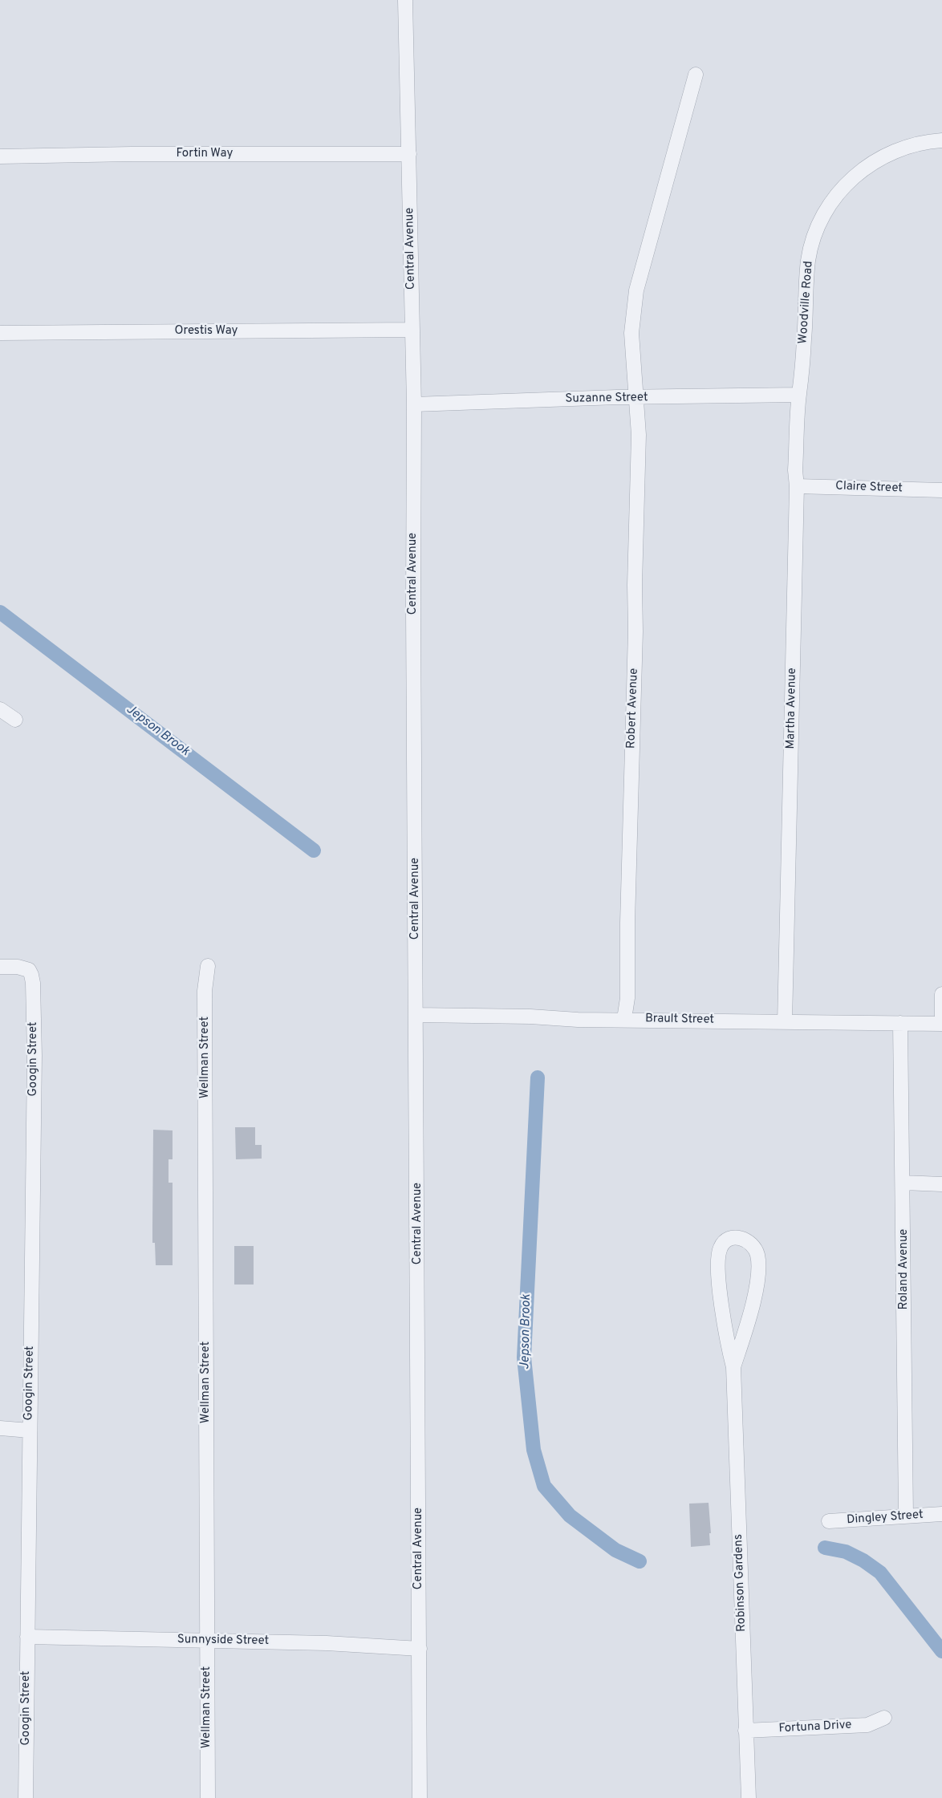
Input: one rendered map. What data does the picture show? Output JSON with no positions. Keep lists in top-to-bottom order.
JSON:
{
  "streets": {
    "street": [
      "Fortin Way",
      "Central Avenue",
      "Woodville Road",
      "Orestis Way",
      "Suzanne Street",
      "Claire Street",
      "Robert Avenue",
      "Martha Avenue",
      "Brault Street",
      "Wellman Street",
      "Googin Street",
      "Roland Avenue",
      "Dingley Street",
      "Robinson Gardens",
      "Sunnyside Street",
      "Fortuna Drive"
    ]
  },
  "crossings": [
    ["Fortin Way", "Central Avenue"],
    ["Central Avenue", "Orestis Way"],
    ["Central Avenue", "Suzanne Street"],
    ["Central Avenue", "Brault Street"],
    ["Central Avenue", "Sunnyside Street"],
    ["Woodville Road", "Suzanne Street"],
    ["Woodville Road", "Martha Avenue"],
    ["Suzanne Street", "Robert Avenue"],
    ["Suzanne Street", "Martha Avenue"],
    ["Claire Street", "Martha Avenue"],
    ["Robert Avenue", "Brault Street"],
    ["Martha Avenue", "Brault Street"],
    ["Brault Street", "Roland Avenue"],
    ["Wellman Street", "Sunnyside Street"],
    ["Googin Street", "Sunnyside Street"],
    ["Roland Avenue", "Dingley Street"],
    ["Robinson Gardens", "Fortuna Drive"]
  ],
  "water": ["Jepson Brook"]
}
